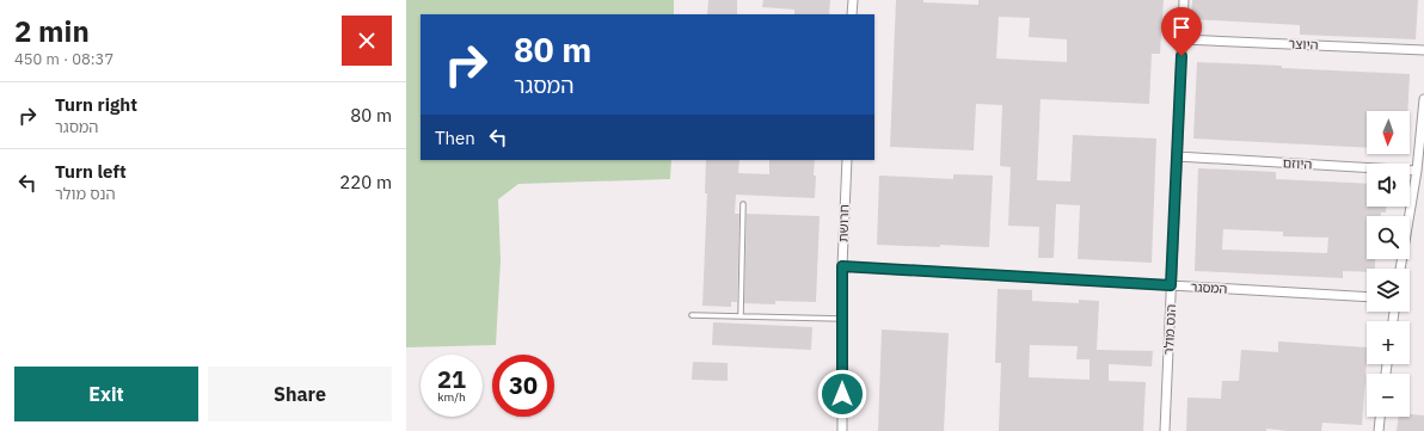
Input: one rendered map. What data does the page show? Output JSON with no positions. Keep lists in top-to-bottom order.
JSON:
{
  "streets": {
    "street": [
      "היוצר",
      "היוזם",
      "חרושת",
      "המסגר",
      "הנס מולר"
    ]
  },
  "crossings": [
    ["היוצר", "הנס מולר"],
    ["היוזם", "הנס מולר"],
    ["חרושת", "המסגר"],
    ["המסגר", "הנס מולר"]
  ],
  "north": "bottom",
  "page": {
    "heading": ["2 min", "450 m · 08:37"],
    "turn": ["80 m", "המסגר"],
    "list": [
      {
        "name": "Turn right",
        "note": "המסגר",
        "value": "80 m"
      },
      {
        "name": "Turn left",
        "note": "הנס מולר",
        "value": "220 m"
      }
    ],
    "map_buttons": ["+", "−"],
    "then": "Then",
    "speed": "21 km/h",
    "limit": "30",
    "buttons": ["Exit", "Share"]
  }
}
